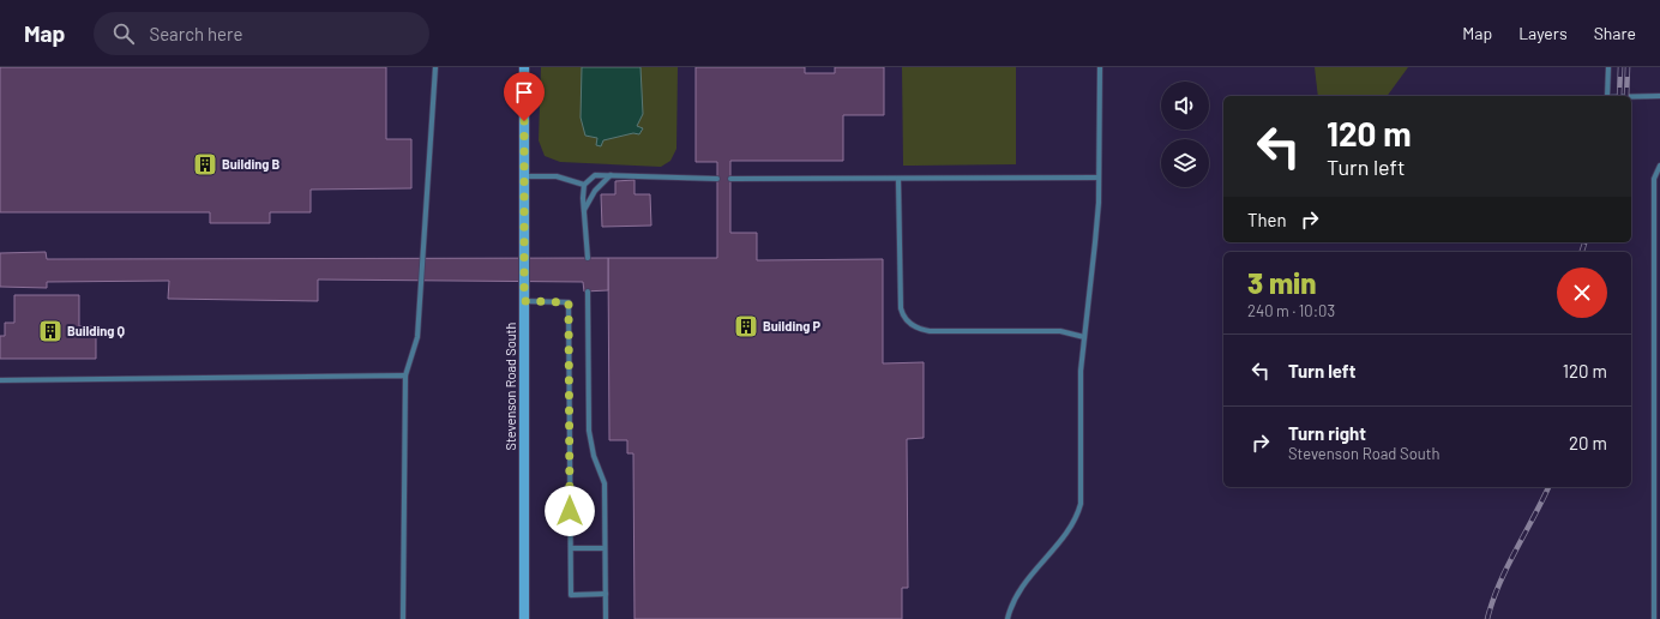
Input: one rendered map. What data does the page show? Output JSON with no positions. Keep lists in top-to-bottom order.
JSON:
{
  "streets": {
    "main road": ["Stevenson Road South"]
  },
  "places": {
    "building": ["Building B", "Building P", "Building Q"]
  },
  "page": {
    "header": "Map",
    "search": "Search here",
    "nav": ["Map", "Layers", "Share"],
    "turn": ["120 m", "Turn left"],
    "then": "Then",
    "heading": ["3 min", "240 m · 10:03"],
    "list": [
      {
        "name": "Turn left",
        "value": "120 m"
      },
      {
        "name": "Turn right",
        "note": "Stevenson Road South",
        "value": "20 m"
      }
    ]
  }
}
